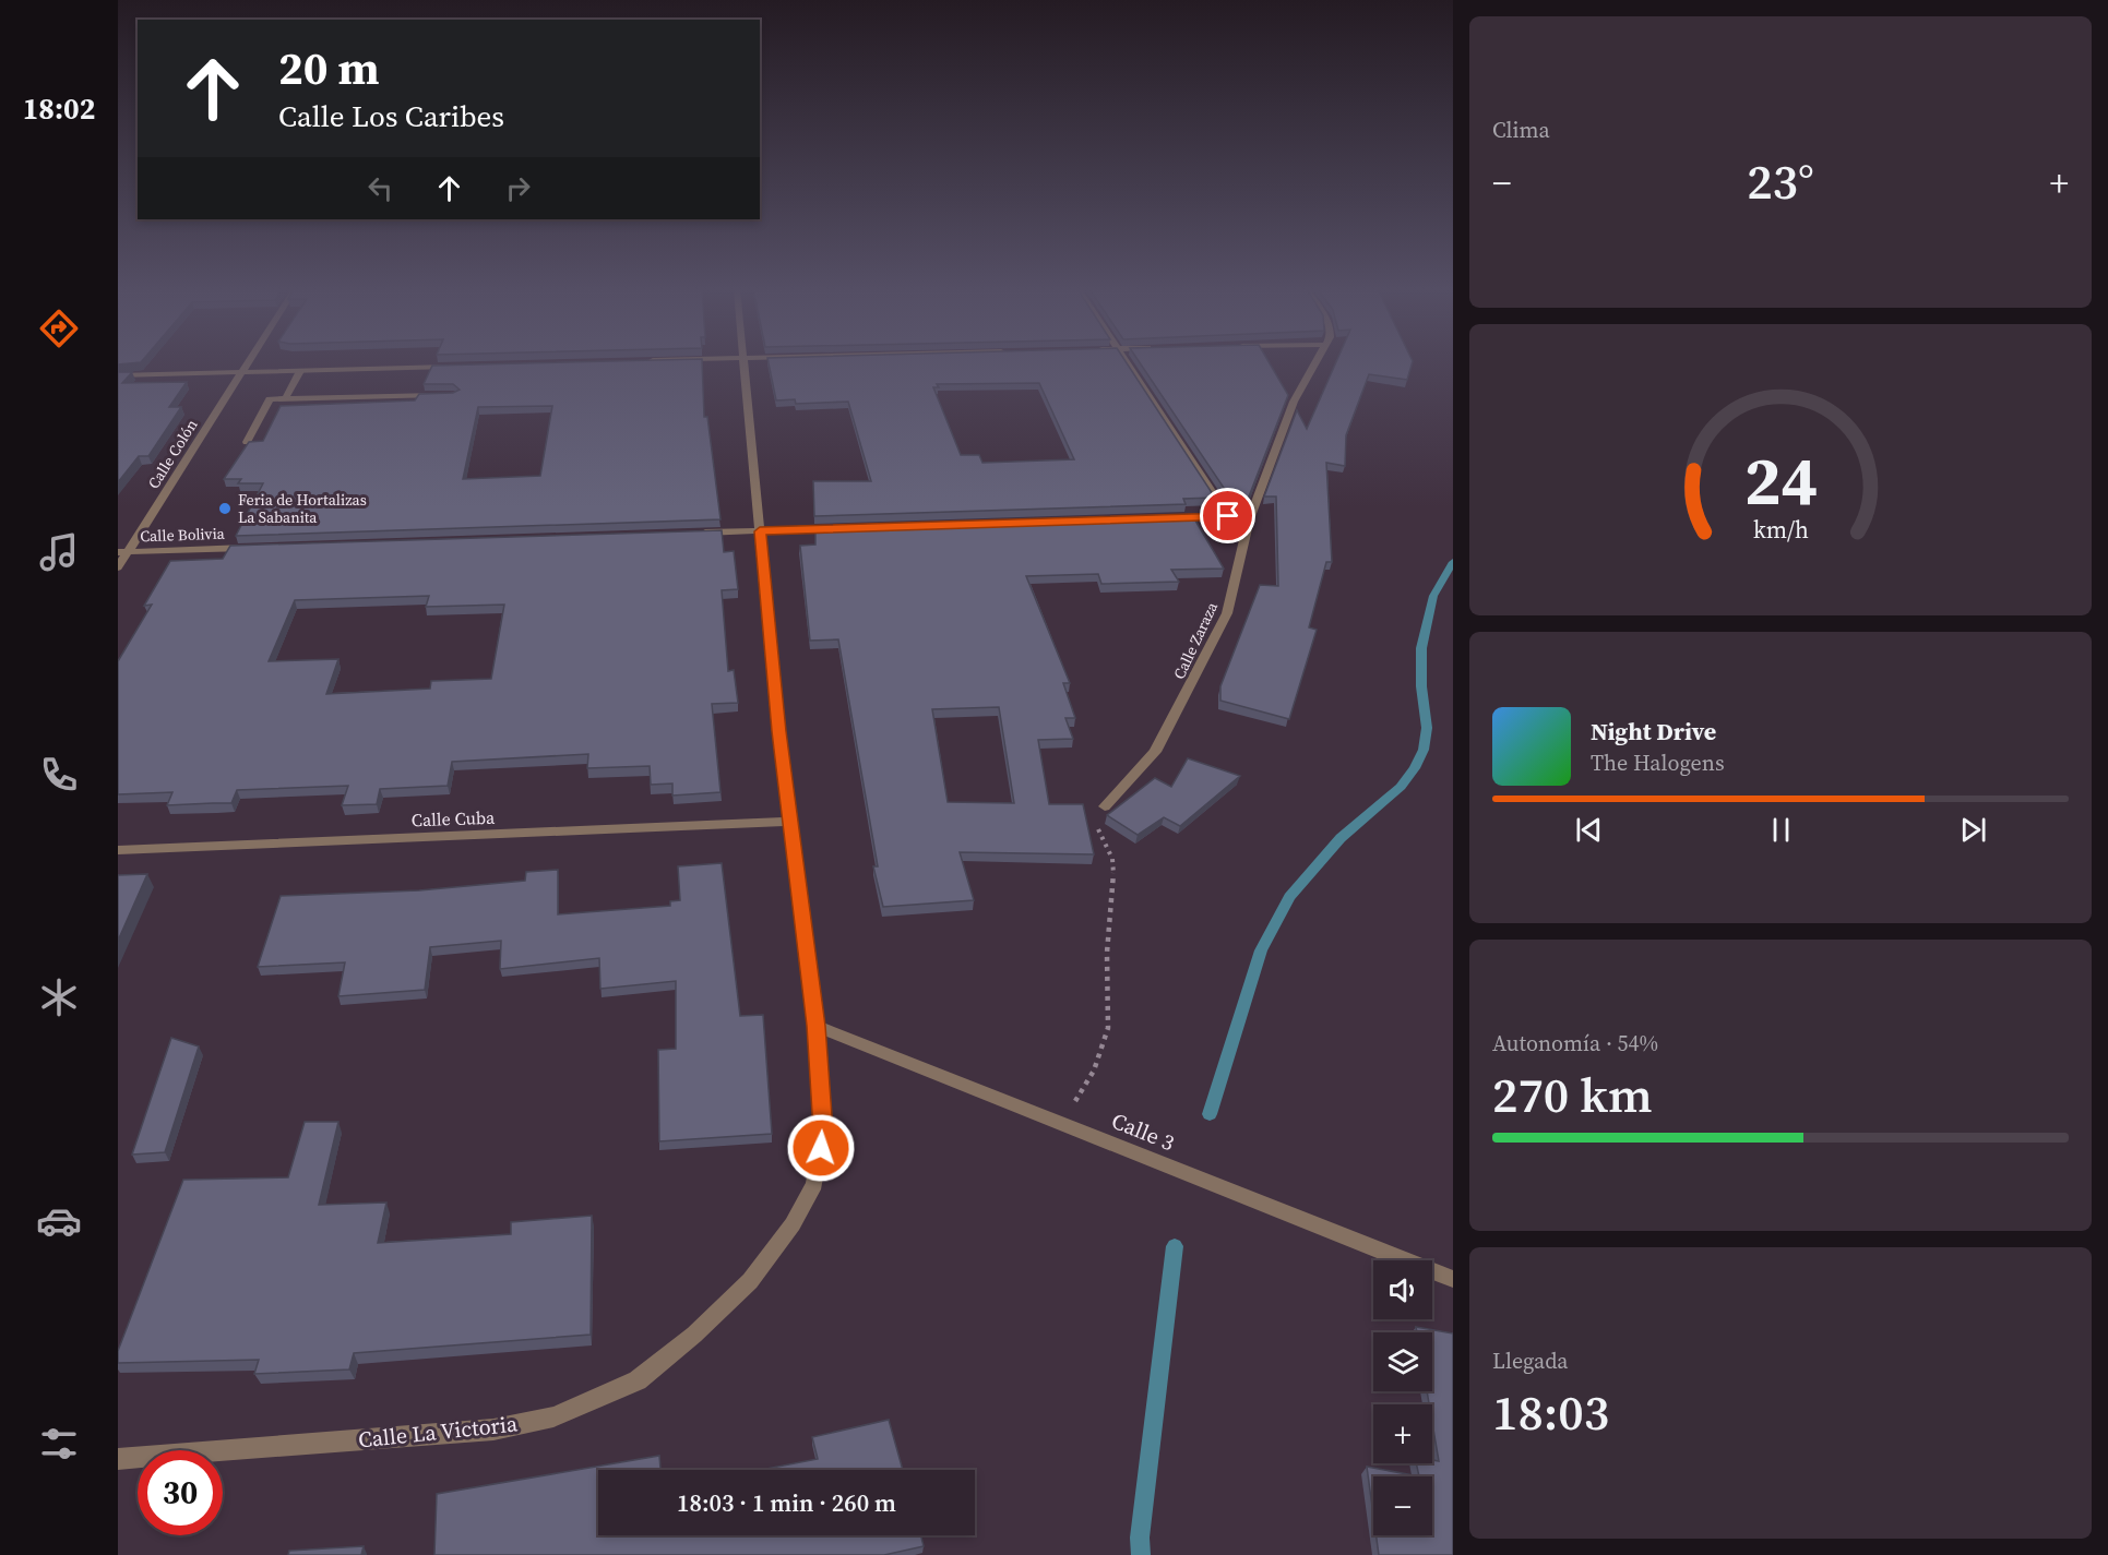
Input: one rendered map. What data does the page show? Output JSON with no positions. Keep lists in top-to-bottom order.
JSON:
{
  "streets": {
    "street": [
      "Calle Colón",
      "Calle Bolivia",
      "Calle Zaraza",
      "Calle Cuba",
      "Calle 3",
      "Calle La Victoria"
    ]
  },
  "crossings": [
    ["Calle Colón", "Calle Bolivia"],
    ["Calle Cuba", "Calle La Victoria"],
    ["Calle 3", "Calle La Victoria"]
  ],
  "places": ["Feria de Hortalizas La Sabanita"],
  "page": {
    "tabs": "18:02",
    "tile": [
      "Clima",
      ["Autonomía · 54%", "270 km"],
      ["Llegada", "18:03"]
    ],
    "turn": ["20 m", "Calle Los Caribes"],
    "heat": ["−", "23°", "+"],
    "song": ["Night Drive", "The Halogens"],
    "map_buttons": ["+", "−"],
    "limit": "30",
    "trip": "18:03 · 1 min · 260 m",
    "gauge": ["24", "km/h"]
  }
}
